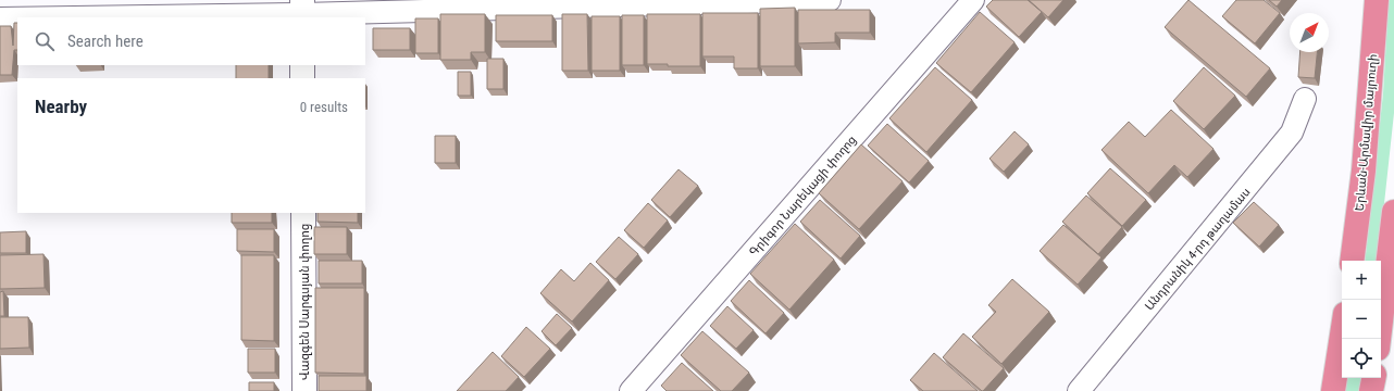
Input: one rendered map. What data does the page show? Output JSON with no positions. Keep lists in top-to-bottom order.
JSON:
{
  "streets": {
    "highway": ["Երևան-Արմավիր մայրուղի"],
    "street": ["Գրիգոր Նարեկացի փողոց", "Անդրանիկ 4-րդ թաղամաս", "Վազգեն Սարգսյան փողոց"]
  },
  "north": "top right",
  "page": {
    "search": "Search here",
    "heading": ["Nearby", "0 results"],
    "map_buttons": ["+", "−"]
  }
}
